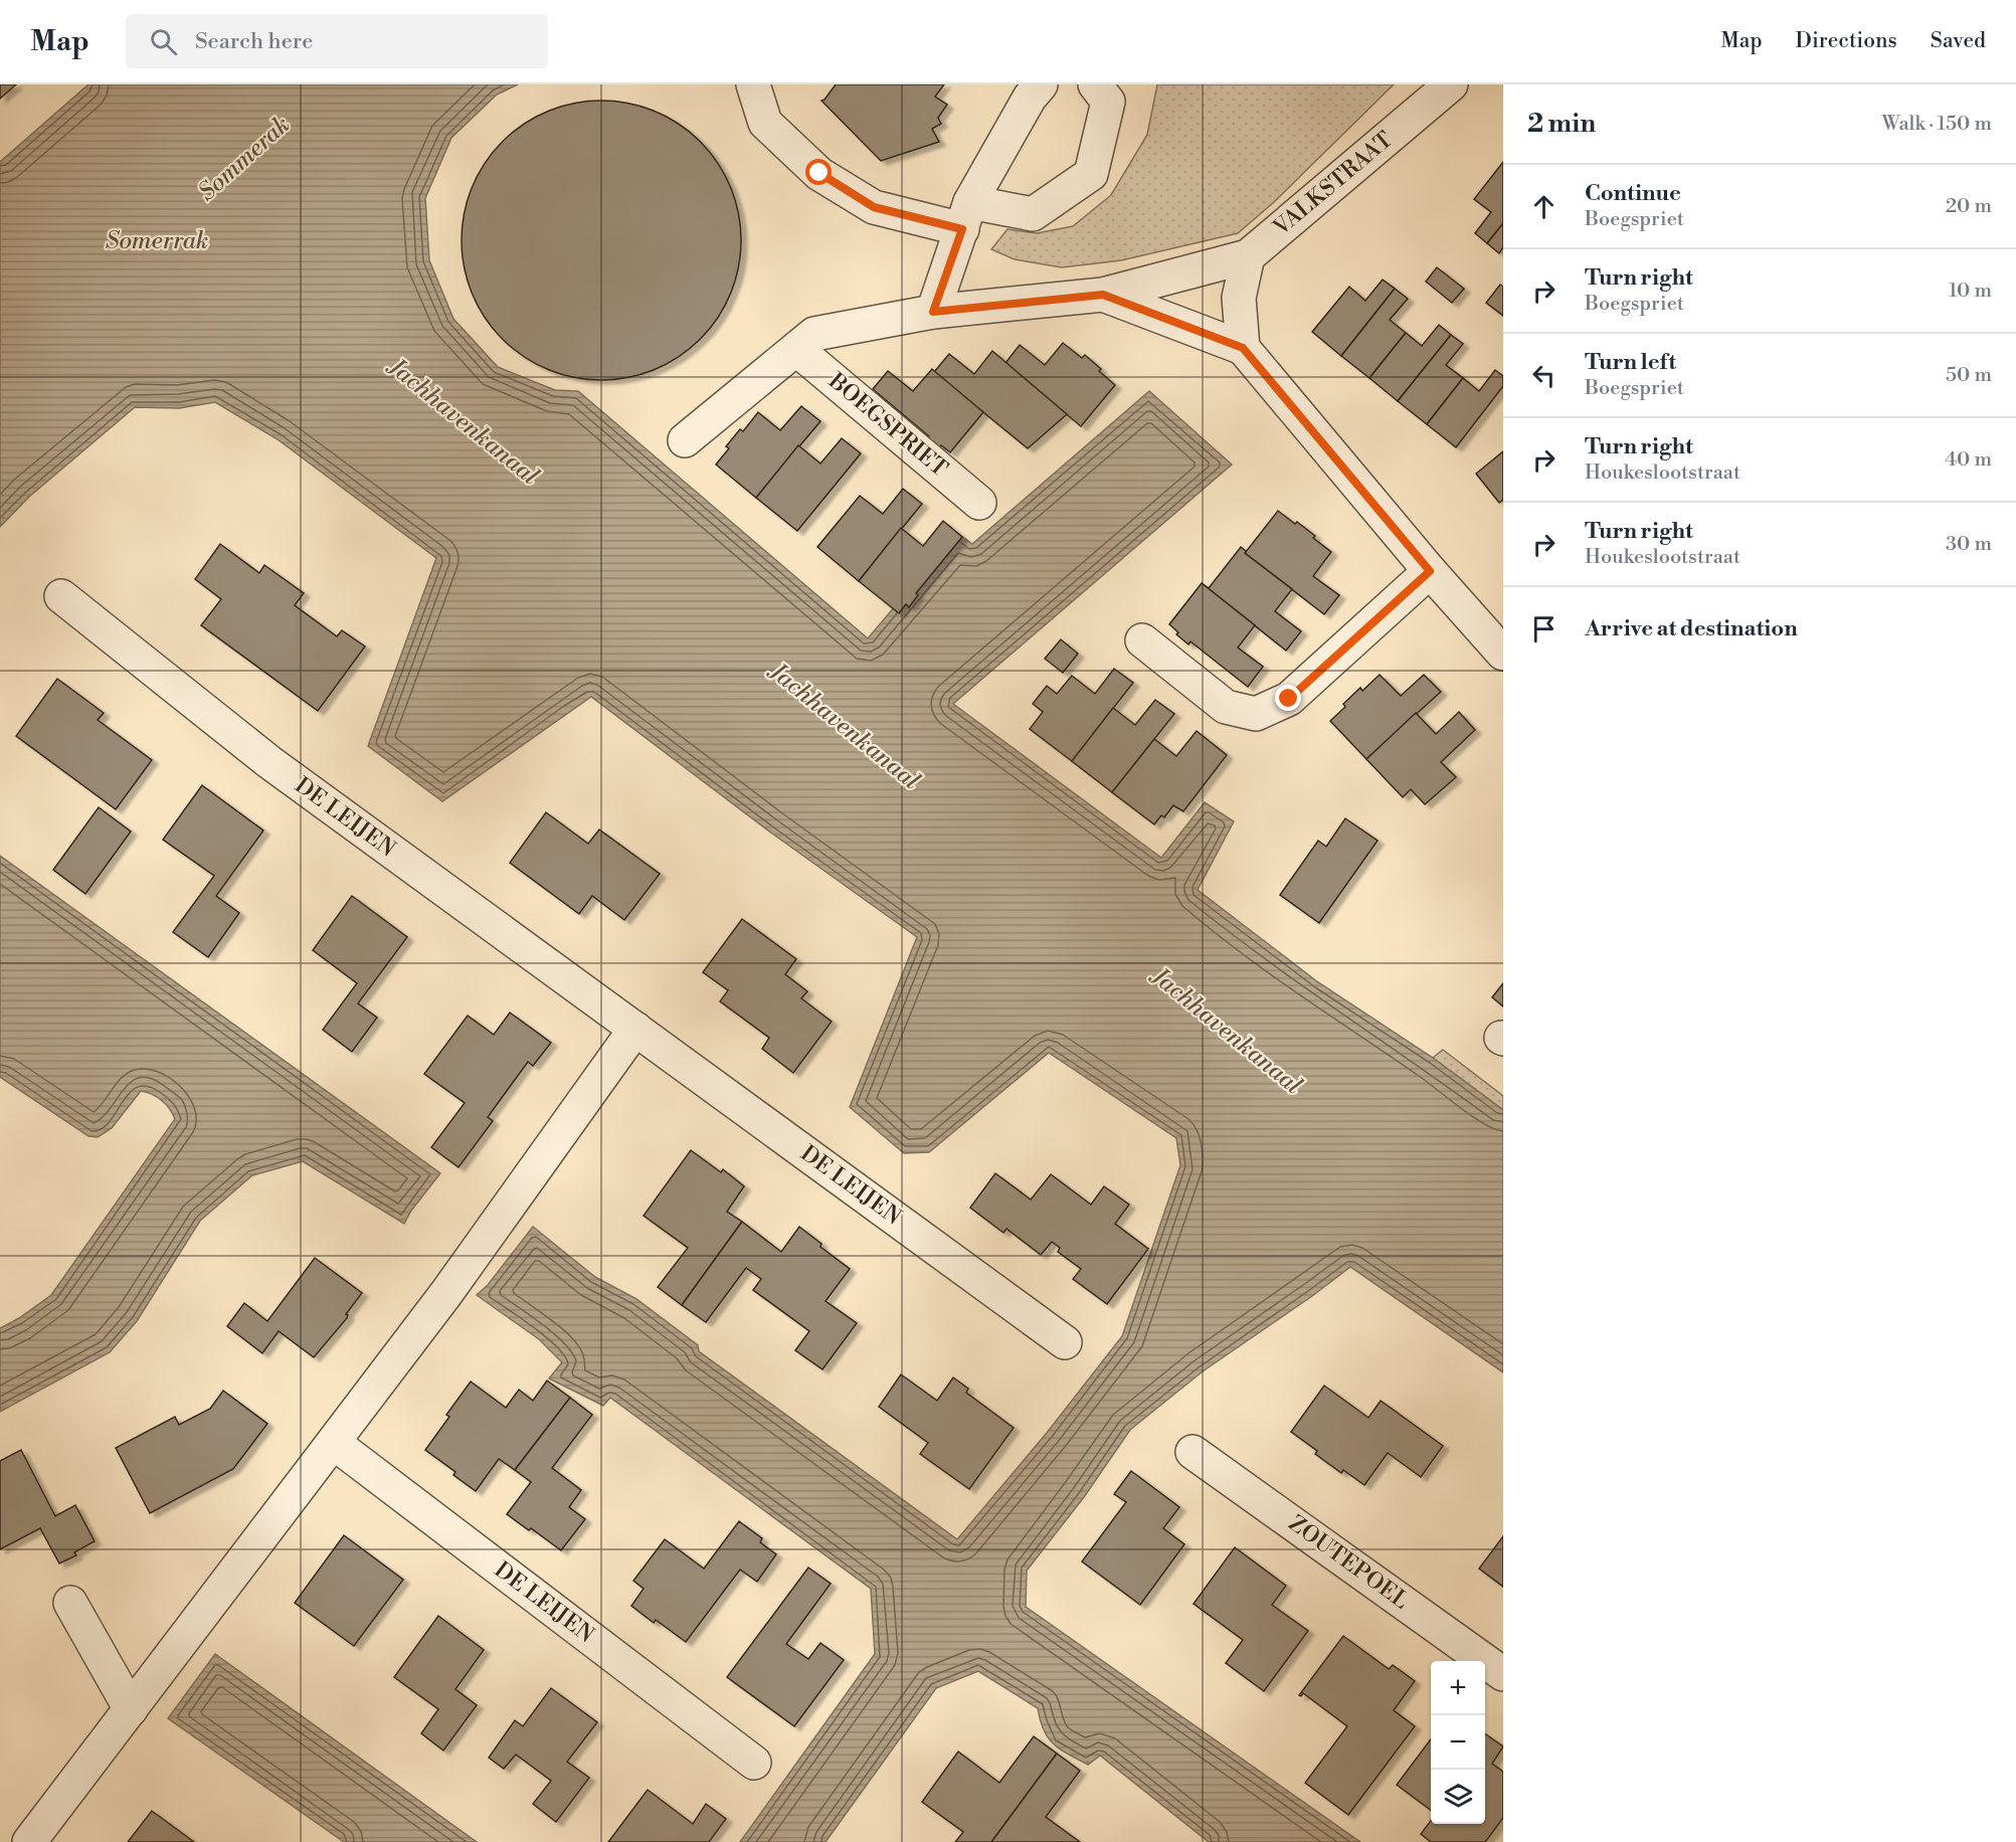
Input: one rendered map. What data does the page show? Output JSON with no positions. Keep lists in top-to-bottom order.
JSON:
{
  "streets": {
    "street": [
      "VALKSTRAAT",
      "BOEGSPRIET",
      "DE LEIJEN",
      "ZOUTEPOEL"
    ]
  },
  "water": ["Sommerak", "Somerrak", "Jachhavenkanaal"],
  "page": {
    "header": "Map",
    "search": "Search here",
    "nav": ["Map", "Directions", "Saved"],
    "heading": ["2 min", "Walk · 150 m"],
    "list": [
      ["Continue", "Boegspriet", "20 m"],
      ["Turn right", "Boegspriet", "10 m"],
      ["Turn left", "Boegspriet", "50 m"],
      ["Turn right", "Houkeslootstraat", "40 m"],
      ["Turn right", "Houkeslootstraat", "30 m"],
      "Arrive at destination"
    ],
    "map_buttons": ["+", "−"]
  }
}
